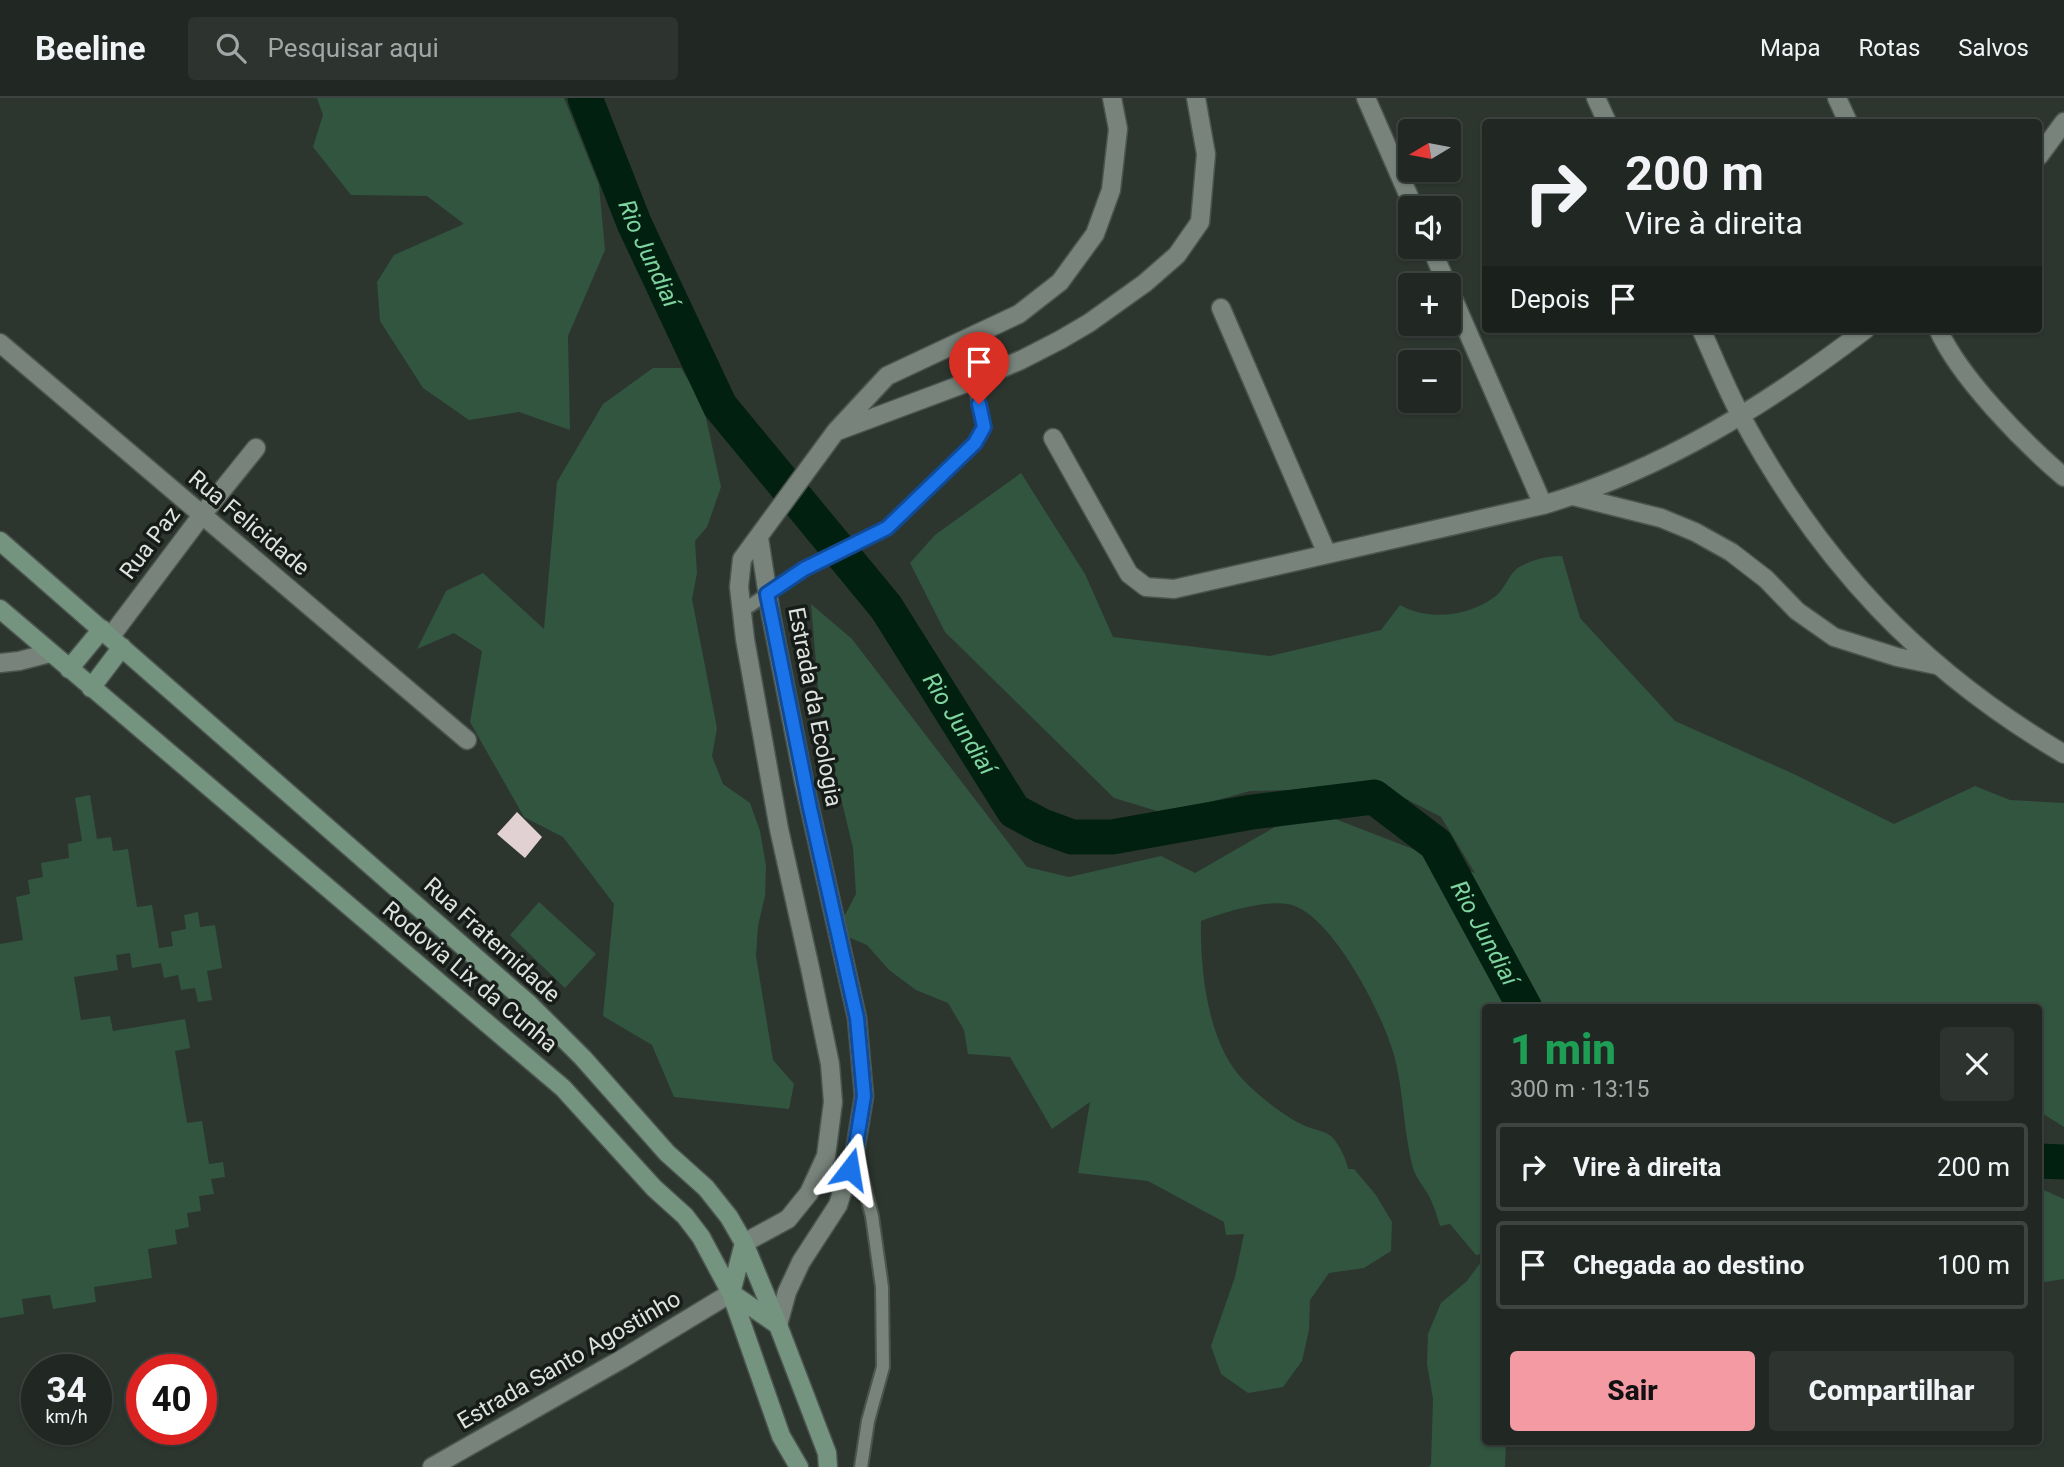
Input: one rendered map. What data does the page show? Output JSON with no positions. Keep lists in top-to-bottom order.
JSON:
{
  "streets": {
    "main road": ["Rua Fraternidade", "Rodovia Lix da Cunha"],
    "street": [
      "Rua Felicidade",
      "Rua Paz",
      "Estrada da Ecologia",
      "Estrada Santo Agostinho"
    ]
  },
  "crossings": [
    ["Rua Felicidade", "Rua Paz"],
    ["Rua Paz", "Rua Fraternidade"],
    ["Estrada da Ecologia", "Rua Fraternidade"],
    ["Rodovia Lix da Cunha", "Estrada Santo Agostinho"]
  ],
  "water": ["Rio Jundiaí"],
  "north": "left",
  "page": {
    "header": "Beeline",
    "search": "Pesquisar aqui",
    "nav": ["Mapa", "Rotas", "Salvos"],
    "map_buttons": ["+", "−"],
    "turn": ["200 m", "Vire à direita"],
    "then": "Depois",
    "heading": ["1 min", "300 m · 13:15"],
    "list": [
      {
        "name": "Vire à direita",
        "value": "200 m"
      },
      {
        "name": "Chegada ao destino",
        "value": "100 m"
      }
    ],
    "buttons": ["Sair", "Compartilhar"],
    "speed": "34 km/h",
    "limit": "40"
  }
}
